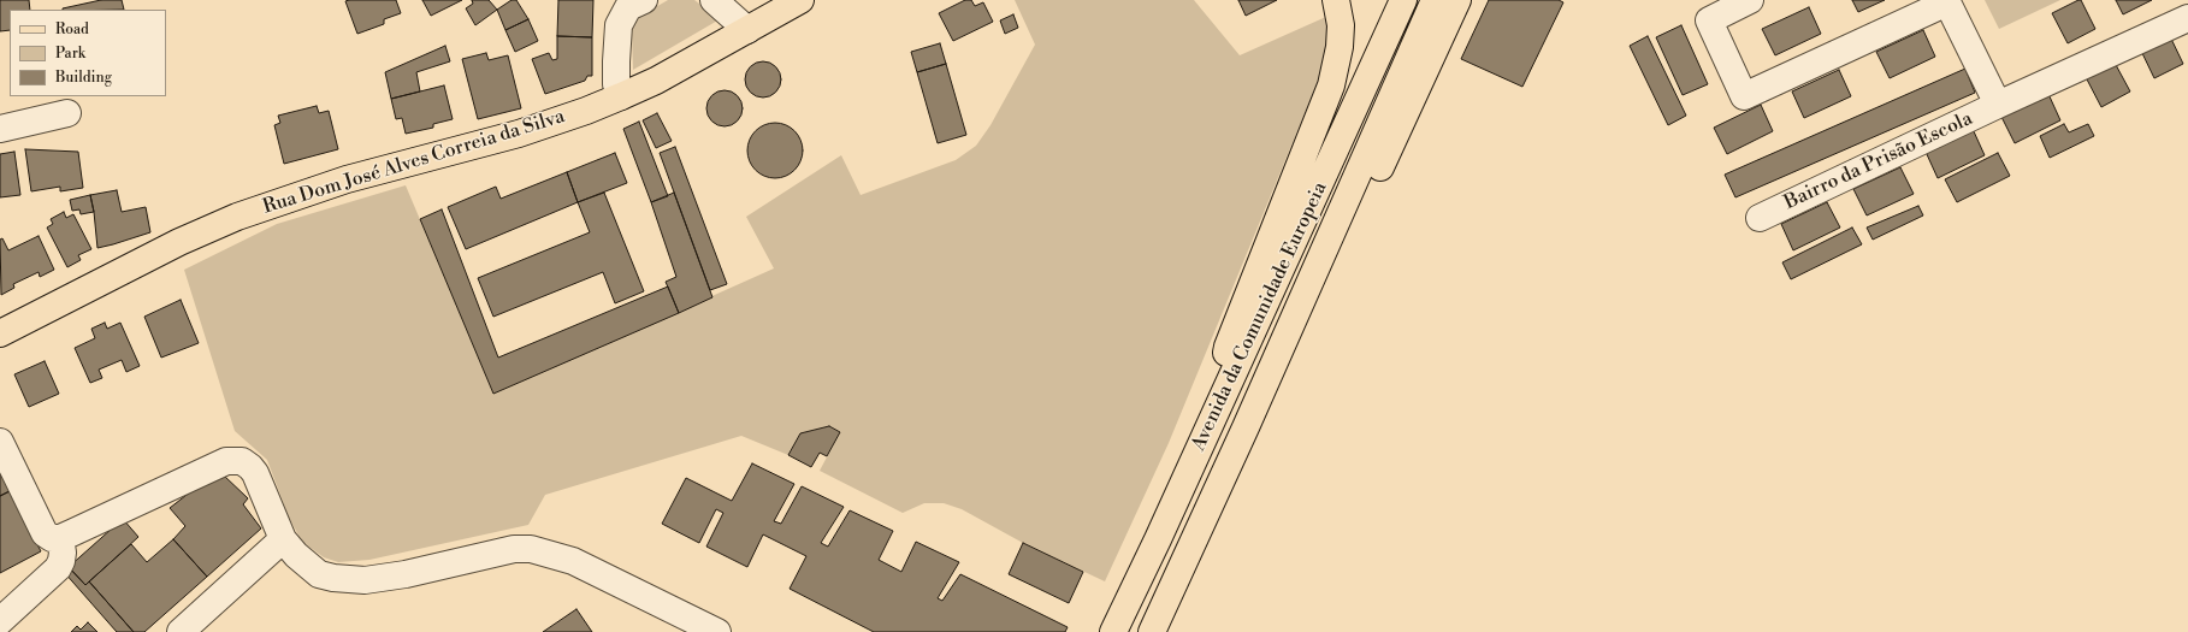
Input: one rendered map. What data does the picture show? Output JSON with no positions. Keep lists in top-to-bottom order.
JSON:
{
  "streets": {
    "main road": ["Rua Dom José Alves Correia da Silva", "Avenida da Comunidade Europeia"],
    "street": ["Bairro da Prisão Escola"]
  },
  "legend": ["Road", "Park", "Building"]
}
